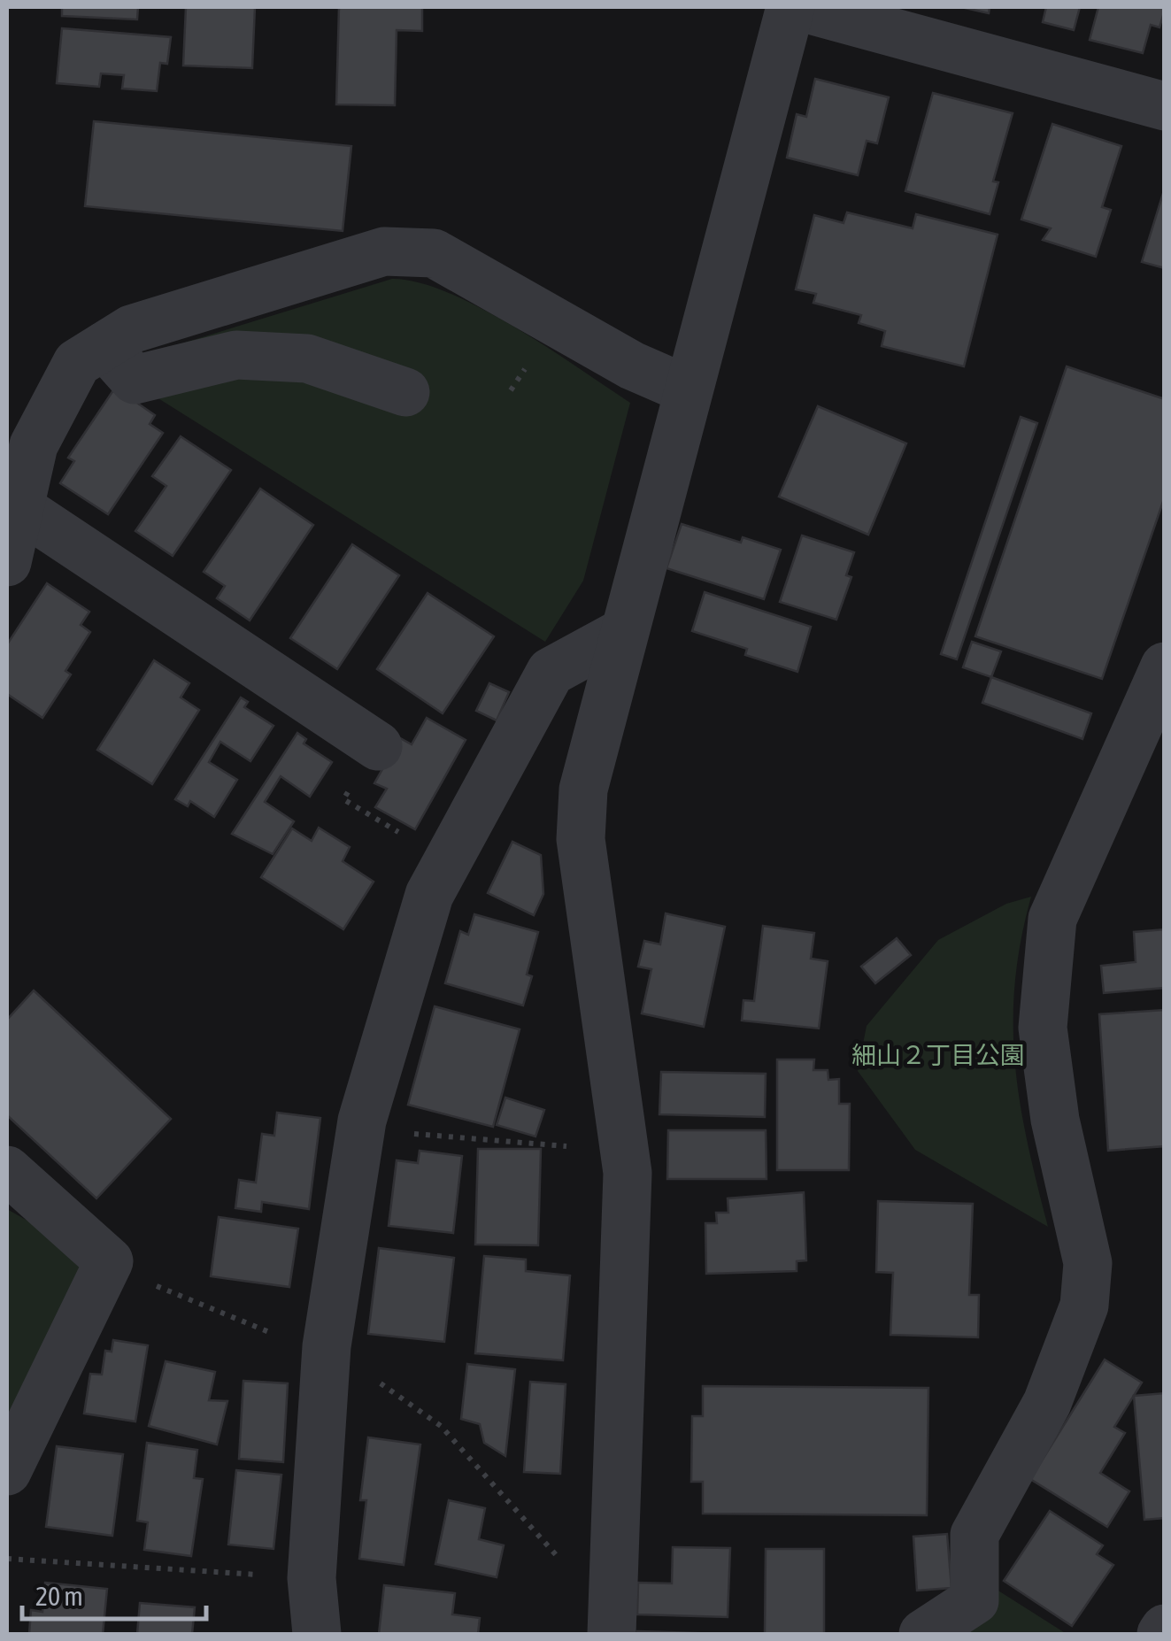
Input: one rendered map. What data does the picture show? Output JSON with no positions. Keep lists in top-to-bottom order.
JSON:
{
  "parks": ["細山２丁目公園"],
  "scale_bar": "20 m"
}
